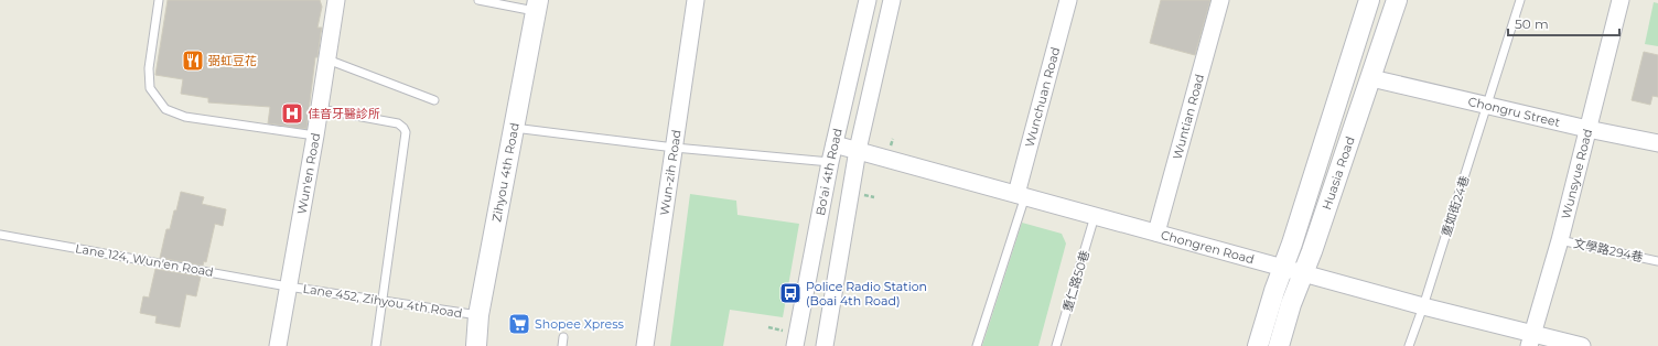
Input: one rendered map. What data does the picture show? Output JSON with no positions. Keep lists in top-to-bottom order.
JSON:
{
  "streets": {
    "street": [
      "Wunchuan Road",
      "Chongru Street",
      "Wuntian Road",
      "Wun'en Road",
      "Zihyou 4th Road",
      "Wun-zih Road",
      "Bo'ai 4th Road",
      "Huasia Road",
      "Wunsyue Road",
      "Chongren Road"
    ],
    "lane": [
      "重如街24巷",
      "文學路294巷",
      "Lane 124, Wun'en Road",
      "重仁路50巷",
      "Lane 452, Zihyou 4th Road"
    ]
  },
  "crossings": [
    ["Wunchuan Road", "Chongren Road"],
    ["Chongru Street", "Huasia Road"],
    ["Chongru Street", "Wunsyue Road"],
    ["Chongru Street", "重如街24巷"],
    ["Wuntian Road", "Chongren Road"],
    ["Wun'en Road", "Lane 124, Wun'en Road"],
    ["Wun'en Road", "Lane 452, Zihyou 4th Road"],
    ["Zihyou 4th Road", "Lane 452, Zihyou 4th Road"],
    ["Bo'ai 4th Road", "Chongren Road"],
    ["Huasia Road", "Chongren Road"],
    ["Wunsyue Road", "Chongren Road"],
    ["Wunsyue Road", "文學路294巷"],
    ["重如街24巷", "Chongren Road"],
    ["Chongren Road", "重仁路50巷"],
    ["Lane 124, Wun'en Road", "Lane 452, Zihyou 4th Road"]
  ],
  "places": {
    "restaurant": ["弼虹豆花"],
    "hospital": ["佳音牙醫診所"],
    "bus stop": ["Police Radio Station (Boai 4th Road)"],
    "supermarket": ["Shopee Xpress"]
  },
  "scale_bar": "50 m"
}
